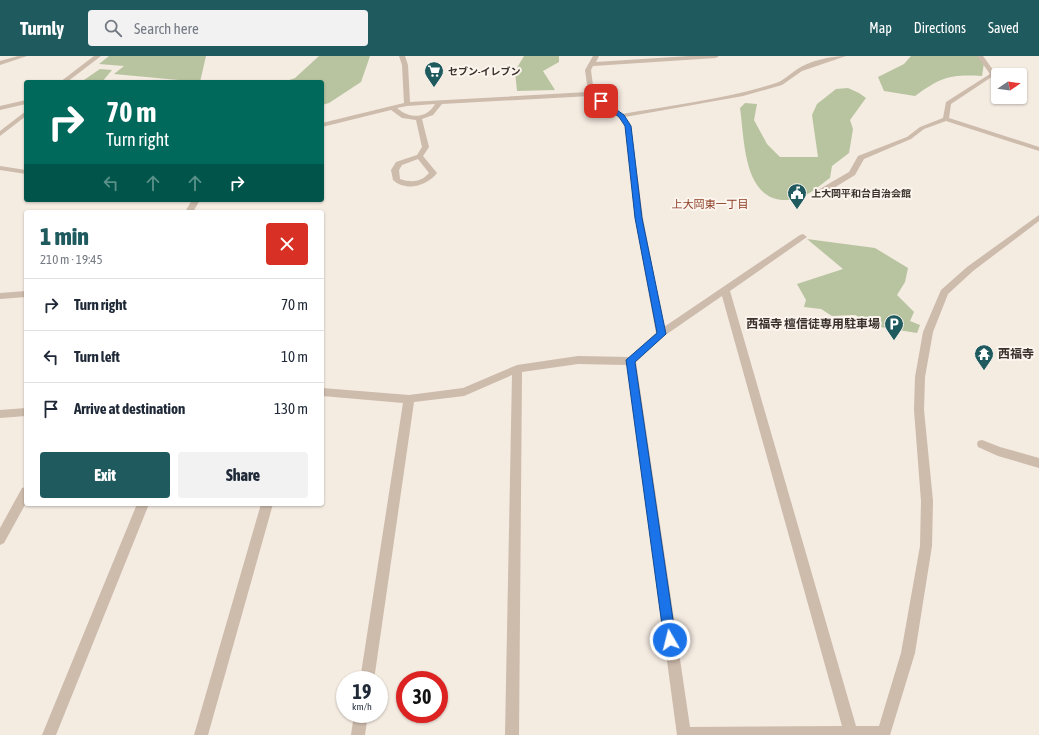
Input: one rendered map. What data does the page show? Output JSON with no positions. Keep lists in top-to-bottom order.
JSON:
{
  "districts": ["上大岡東一丁目"],
  "places": {
    "supermarket": ["セブン-イレブン"],
    "public building": ["上大岡平和台自治会館"],
    "parking": ["西福寺 檀信徒専用駐車場"],
    "temple": ["西福寺"]
  },
  "north": "right",
  "page": {
    "header": "Turnly",
    "search": "Search here",
    "nav": ["Map", "Directions", "Saved"],
    "turn": ["70 m", "Turn right"],
    "heading": ["1 min", "210 m · 19:45"],
    "list": [
      {
        "name": "Turn right",
        "value": "70 m"
      },
      {
        "name": "Turn left",
        "value": "10 m"
      },
      {
        "name": "Arrive at destination",
        "value": "130 m"
      }
    ],
    "buttons": ["Exit", "Share"],
    "speed": "19 km/h",
    "limit": "30"
  }
}
